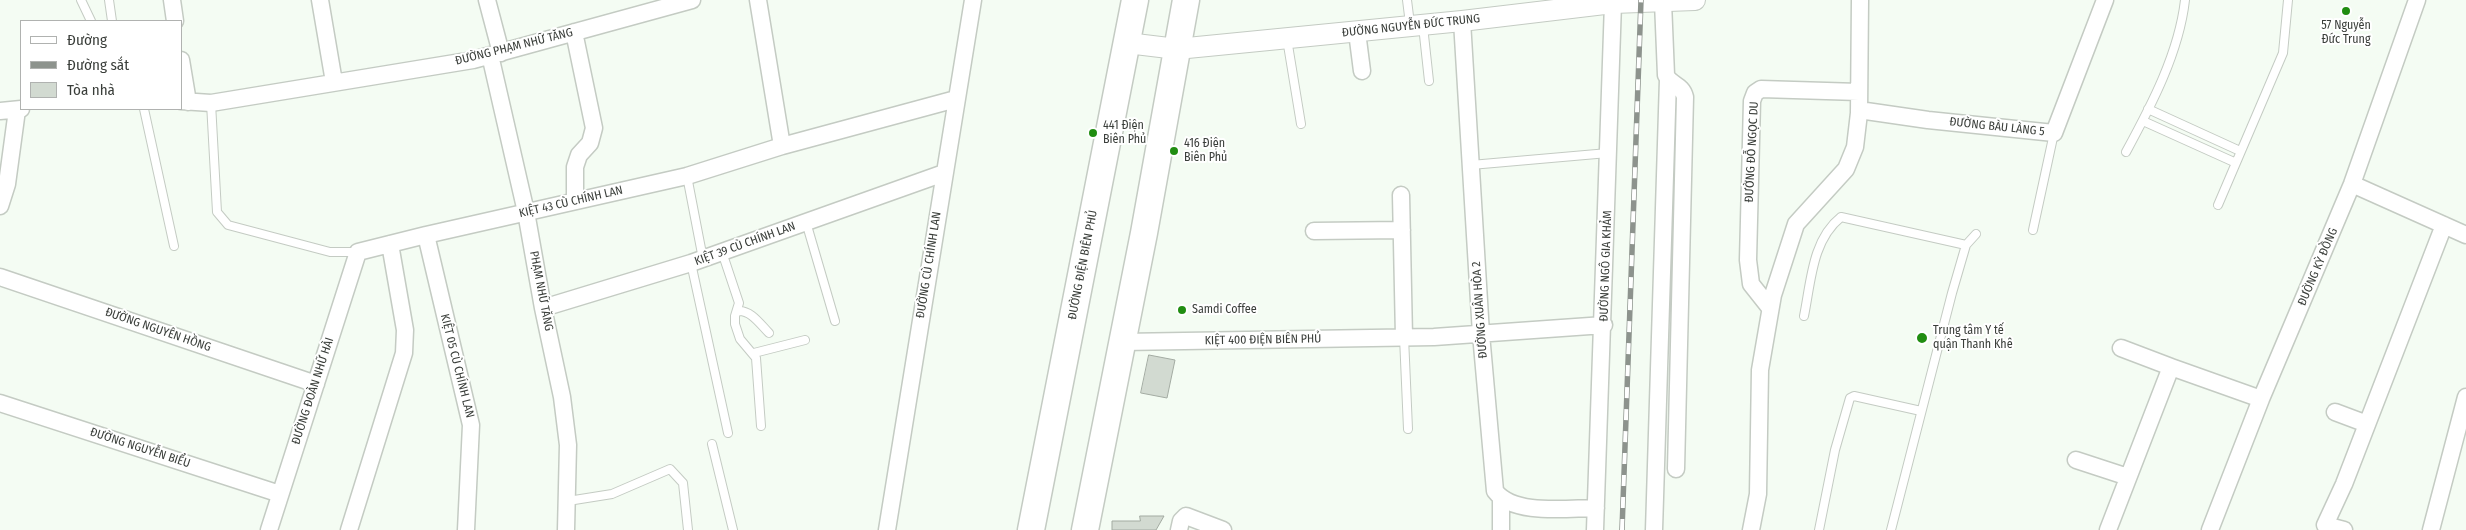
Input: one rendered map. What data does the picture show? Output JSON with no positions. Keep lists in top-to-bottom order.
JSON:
{
  "streets": {
    "main road": ["ĐƯỜNG ĐIỆN BIÊN PHỦ"],
    "street": [
      "ĐƯỜNG NGUYỄN ĐỨC TRUNG",
      "ĐƯỜNG PHẠM NHỮ TĂNG",
      "ĐƯỜNG BÀU LÀNG 5",
      "ĐƯỜNG ĐỖ NGỌC DU",
      "KIỆT 43 CÙ CHÍNH LAN",
      "KIỆT 39 CÙ CHÍNH LAN",
      "ĐƯỜNG CÙ CHÍNH LAN",
      "ĐƯỜNG NGÔ GIA KHẢM",
      "ĐƯỜNG KỲ ĐỒNG",
      "PHẠM NHỮ TĂNG",
      "ĐƯỜNG XUÂN HÒA 2",
      "ĐƯỜNG NGUYÊN HỒNG",
      "KIỆT 400 ĐIỆN BIÊN PHỦ",
      "KIỆT 05 CÙ CHÍNH LAN",
      "ĐƯỜNG ĐOÀN NHỮ HÀI",
      "ĐƯỜNG NGUYỄN BIỂU"
    ]
  },
  "crossings": [
    ["ĐƯỜNG NGUYỄN ĐỨC TRUNG", "ĐƯỜNG ĐIỆN BIÊN PHỦ"],
    ["ĐƯỜNG NGUYỄN ĐỨC TRUNG", "ĐƯỜNG NGÔ GIA KHẢM"],
    ["ĐƯỜNG NGUYỄN ĐỨC TRUNG", "ĐƯỜNG XUÂN HÒA 2"],
    ["ĐƯỜNG PHẠM NHỮ TĂNG", "PHẠM NHỮ TĂNG"],
    ["KIỆT 43 CÙ CHÍNH LAN", "ĐƯỜNG CÙ CHÍNH LAN"],
    ["KIỆT 43 CÙ CHÍNH LAN", "PHẠM NHỮ TĂNG"],
    ["KIỆT 43 CÙ CHÍNH LAN", "KIỆT 05 CÙ CHÍNH LAN"],
    ["KIỆT 43 CÙ CHÍNH LAN", "ĐƯỜNG ĐOÀN NHỮ HÀI"],
    ["KIỆT 39 CÙ CHÍNH LAN", "ĐƯỜNG CÙ CHÍNH LAN"],
    ["KIỆT 39 CÙ CHÍNH LAN", "PHẠM NHỮ TĂNG"],
    ["ĐƯỜNG NGÔ GIA KHẢM", "KIỆT 400 ĐIỆN BIÊN PHỦ"],
    ["ĐƯỜNG XUÂN HÒA 2", "KIỆT 400 ĐIỆN BIÊN PHỦ"],
    ["ĐƯỜNG NGUYÊN HỒNG", "ĐƯỜNG ĐOÀN NHỮ HÀI"],
    ["ĐƯỜNG ĐOÀN NHỮ HÀI", "ĐƯỜNG NGUYỄN BIỂU"]
  ],
  "places": [
    "57 Nguyễn Đức Trung",
    "441 Điện Biên Phủ",
    "416 Điện Biên Phủ",
    "Samdi Coffee",
    "Trung tâm Y tế quận Thanh Khê"
  ],
  "legend": ["Đường", "Đường sắt", "Tòa nhà"]
}
